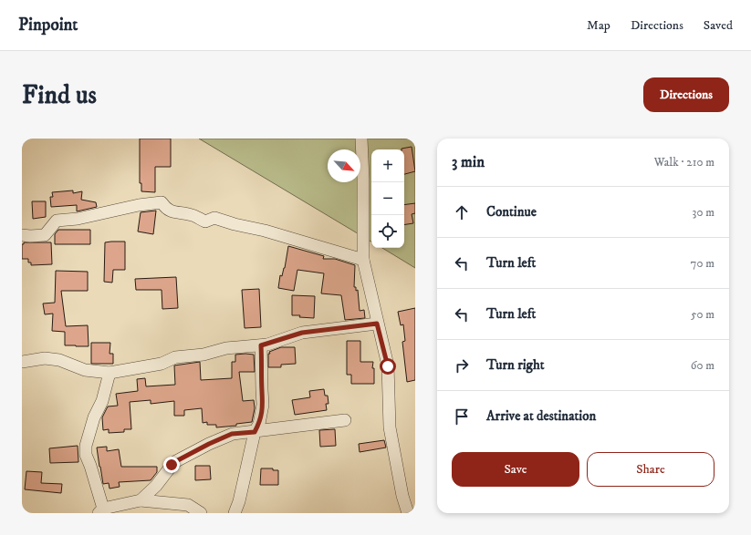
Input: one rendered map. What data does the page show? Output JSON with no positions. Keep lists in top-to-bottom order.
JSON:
{
  "north": "bottom right",
  "page": {
    "header": "Pinpoint",
    "nav": ["Map", "Directions", "Saved"],
    "buttons": [
      "Directions",
      ["Save", "Share"]
    ],
    "title": "Find us",
    "heading": ["3 min", "Walk · 210 m"],
    "map_buttons": ["+", "−"],
    "list": [
      ["Continue", "30 m"],
      ["Turn left", "70 m"],
      ["Turn left", "50 m"],
      ["Turn right", "60 m"],
      "Arrive at destination"
    ]
  }
}
